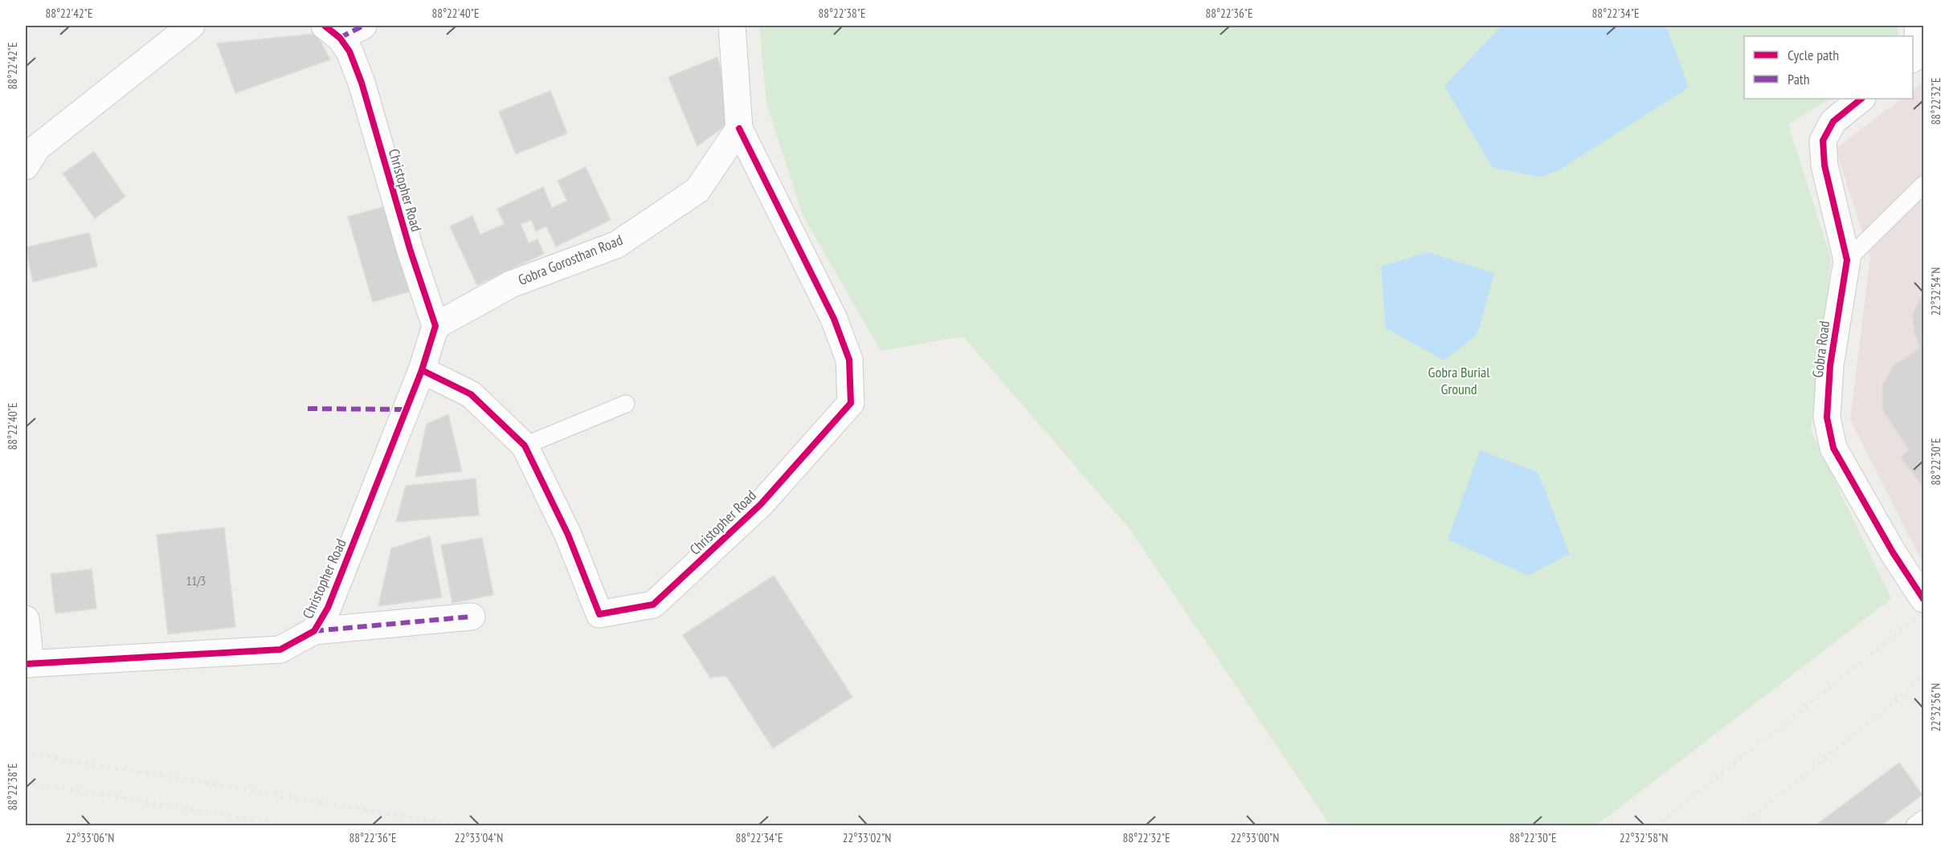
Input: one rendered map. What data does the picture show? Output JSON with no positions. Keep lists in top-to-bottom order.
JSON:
{
  "streets": {
    "street": ["Christopher Road", "Gobra Gorosthan Road", "Gobra Road"]
  },
  "crossings": [
    ["Christopher Road", "Gobra Gorosthan Road"]
  ],
  "parks": ["Gobra Burial Ground"],
  "house_numbers": ["11/3"],
  "legend": ["Cycle path", "Path"],
  "coordinates": [
    "88°22'42\"E",
    "88°22'40\"E",
    "88°22'38\"E",
    "88°22'36\"E",
    "88°22'34\"E",
    "88°22'32\"E",
    "22°32'54\"N",
    "88°22'30\"E",
    "22°32'56\"N",
    "22°33'06\"N",
    "22°33'04\"N",
    "22°33'02\"N",
    "22°33'00\"N",
    "22°32'58\"N"
  ]
}
